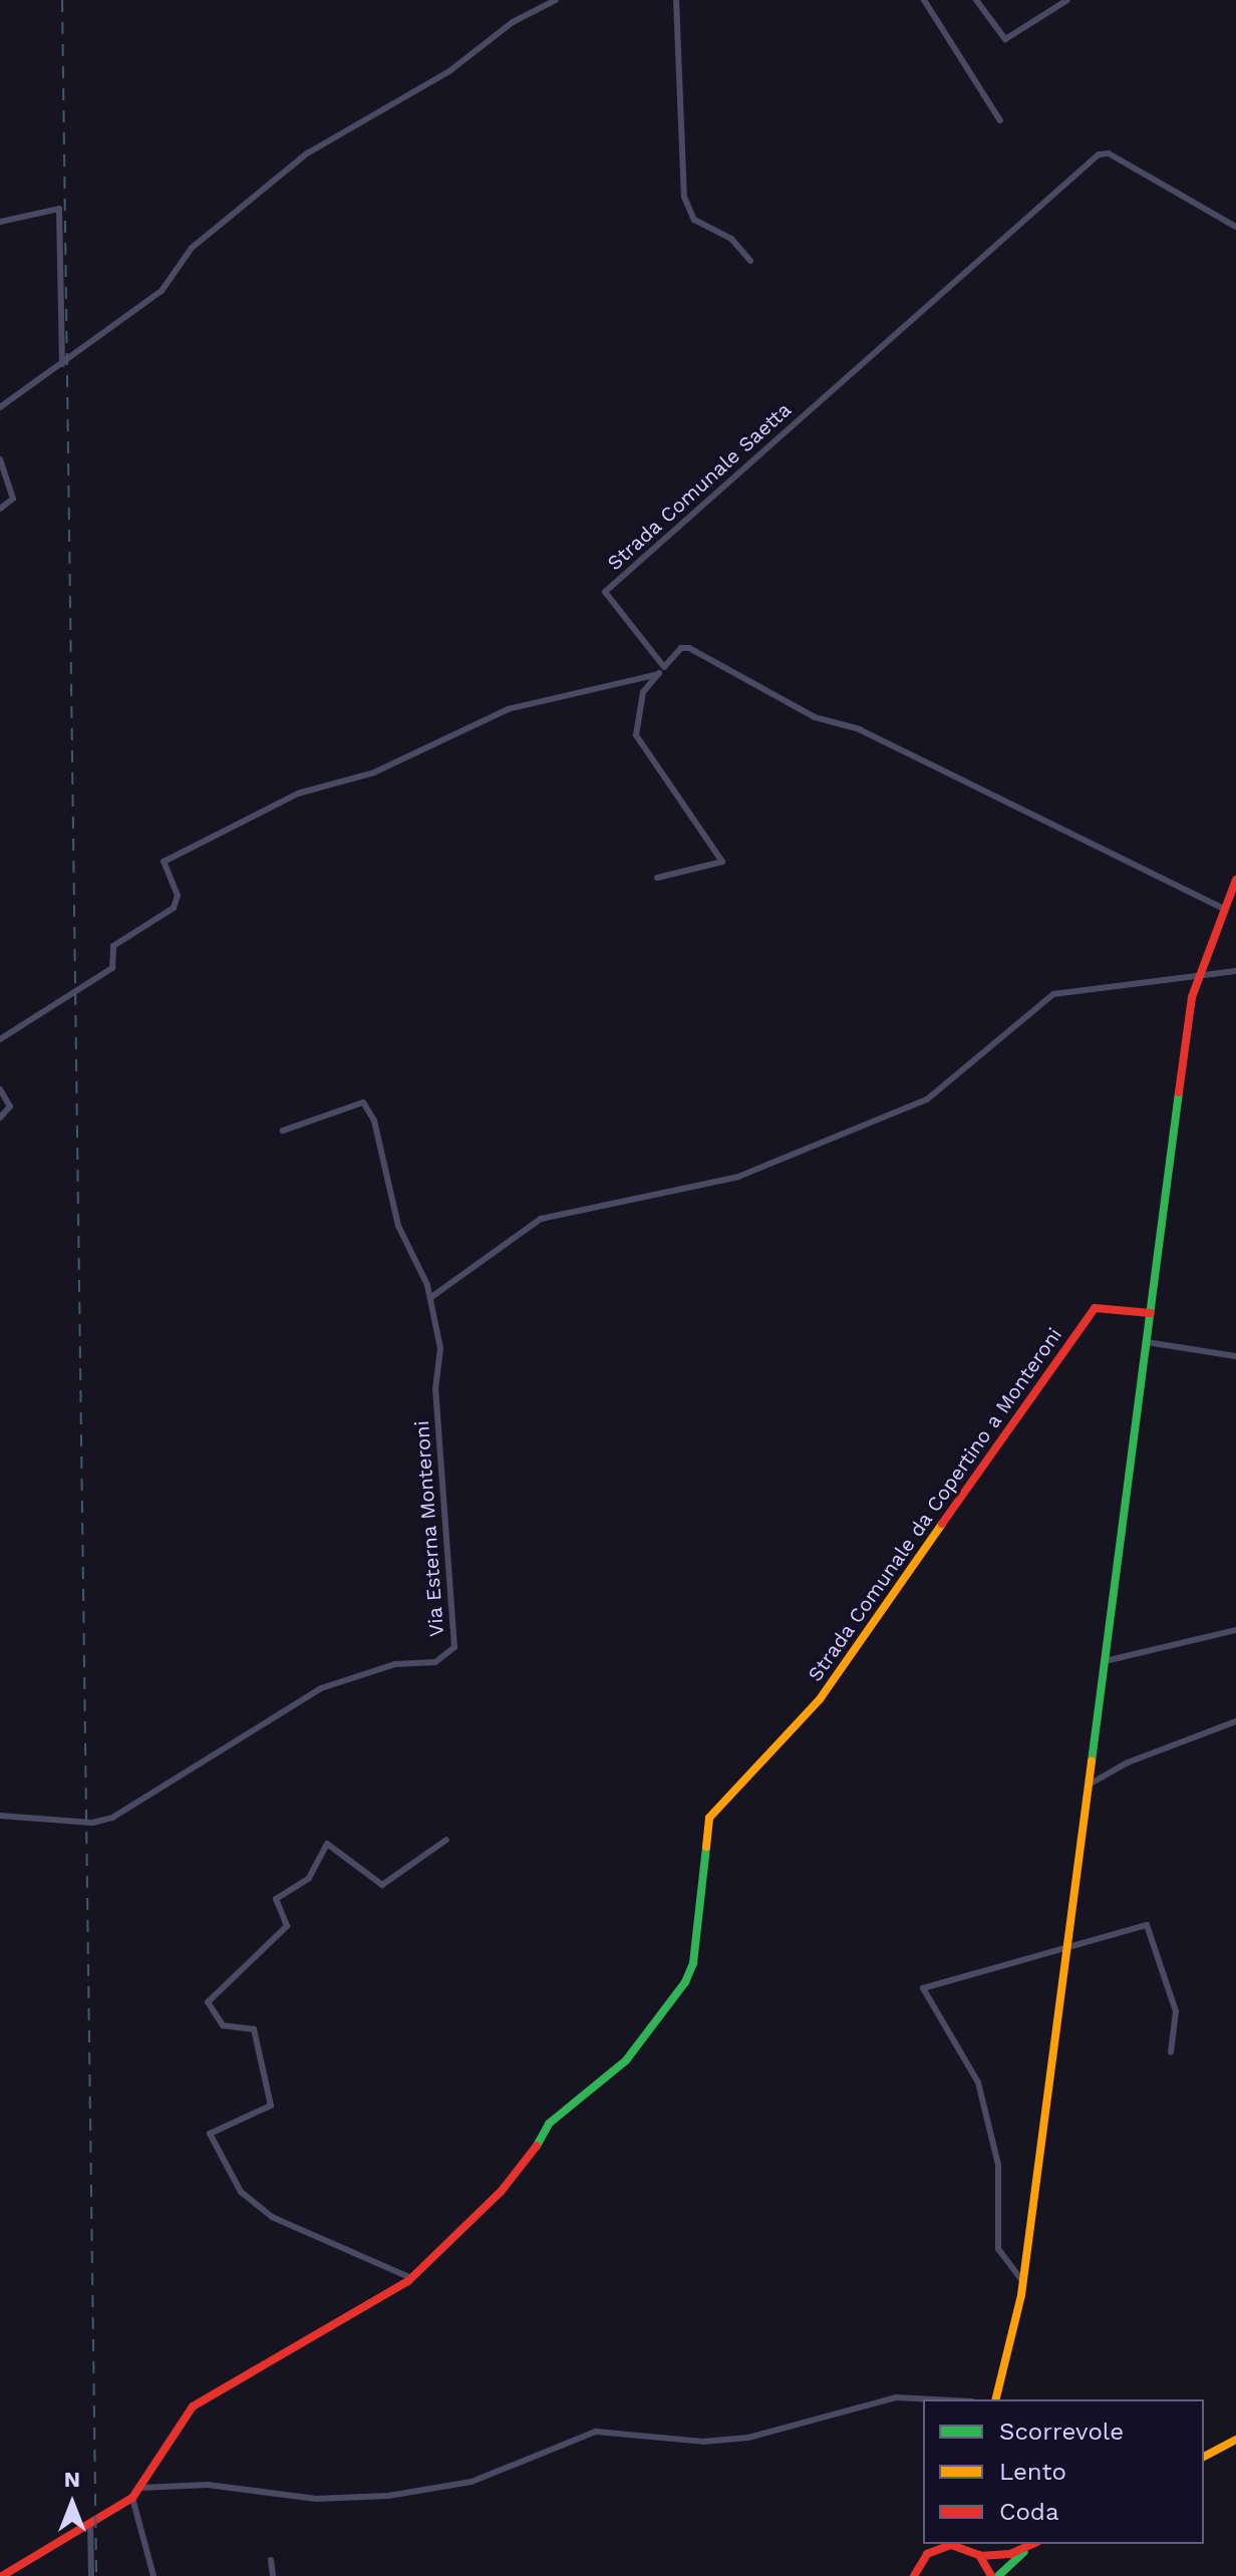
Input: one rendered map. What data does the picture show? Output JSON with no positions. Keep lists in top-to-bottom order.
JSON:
{
  "streets": {
    "street": ["Strada Comunale Saetta", "Strada Comunale da Copertino a Monteroni", "Via Esterna Monteroni"]
  },
  "legend": ["Scorrevole", "Lento", "Coda"],
  "north": "top"
}
